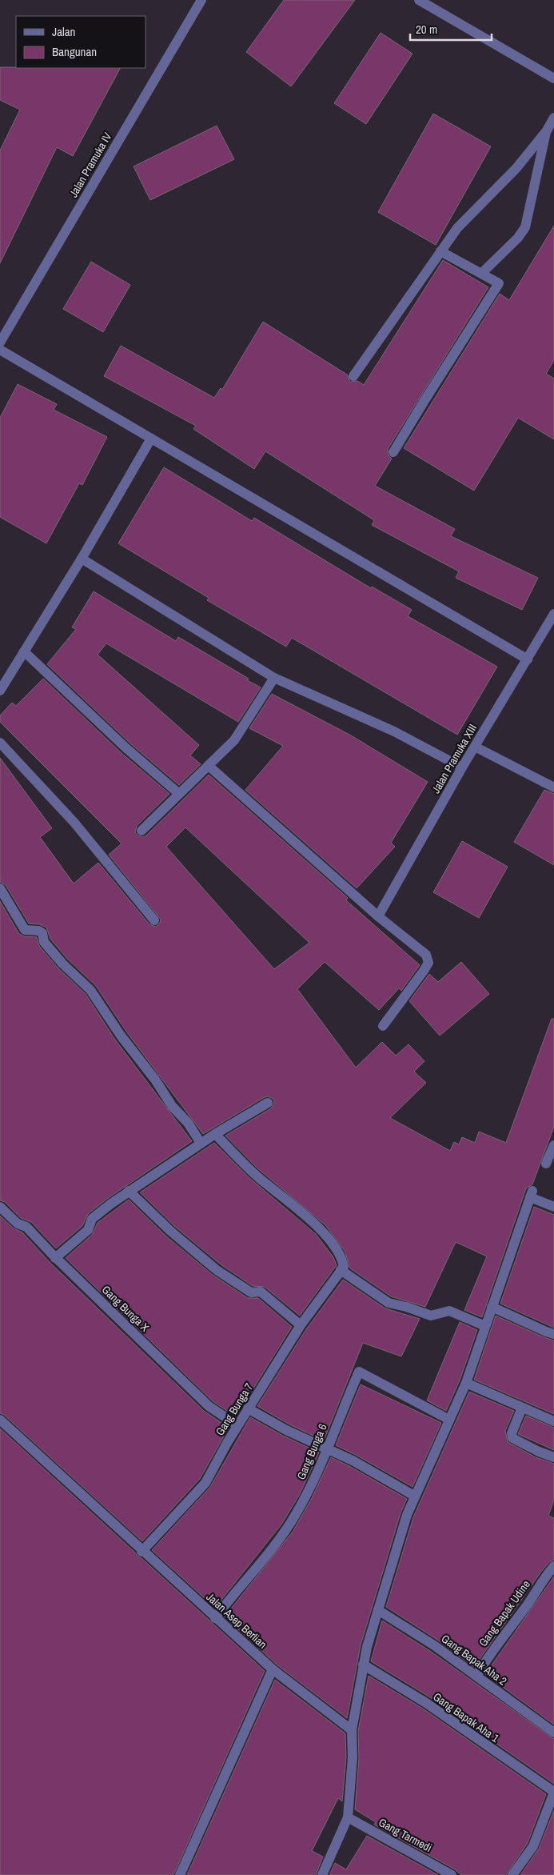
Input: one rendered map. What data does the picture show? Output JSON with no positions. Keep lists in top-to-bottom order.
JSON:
{
  "streets": {
    "street": [
      "Jalan Pramuka IV",
      "Jalan Pramuka XIII",
      "Gang Bunga X",
      "Gang Bunga 7",
      "Gang Bunga 6",
      "Gang Bapak Udine",
      "Jalan Asep Berlian",
      "Gang Bapak Aha 2",
      "Gang Bapak Aha 1",
      "Gang Tarmedi"
    ]
  },
  "crossings": [
    ["Gang Bunga X", "Gang Bunga 7"],
    ["Gang Bunga 7", "Jalan Asep Berlian"],
    ["Gang Bunga 6", "Jalan Asep Berlian"],
    ["Gang Bapak Udine", "Gang Bapak Aha 2"]
  ],
  "legend": ["Jalan", "Bangunan"],
  "scale_bar": "20 m"
}
